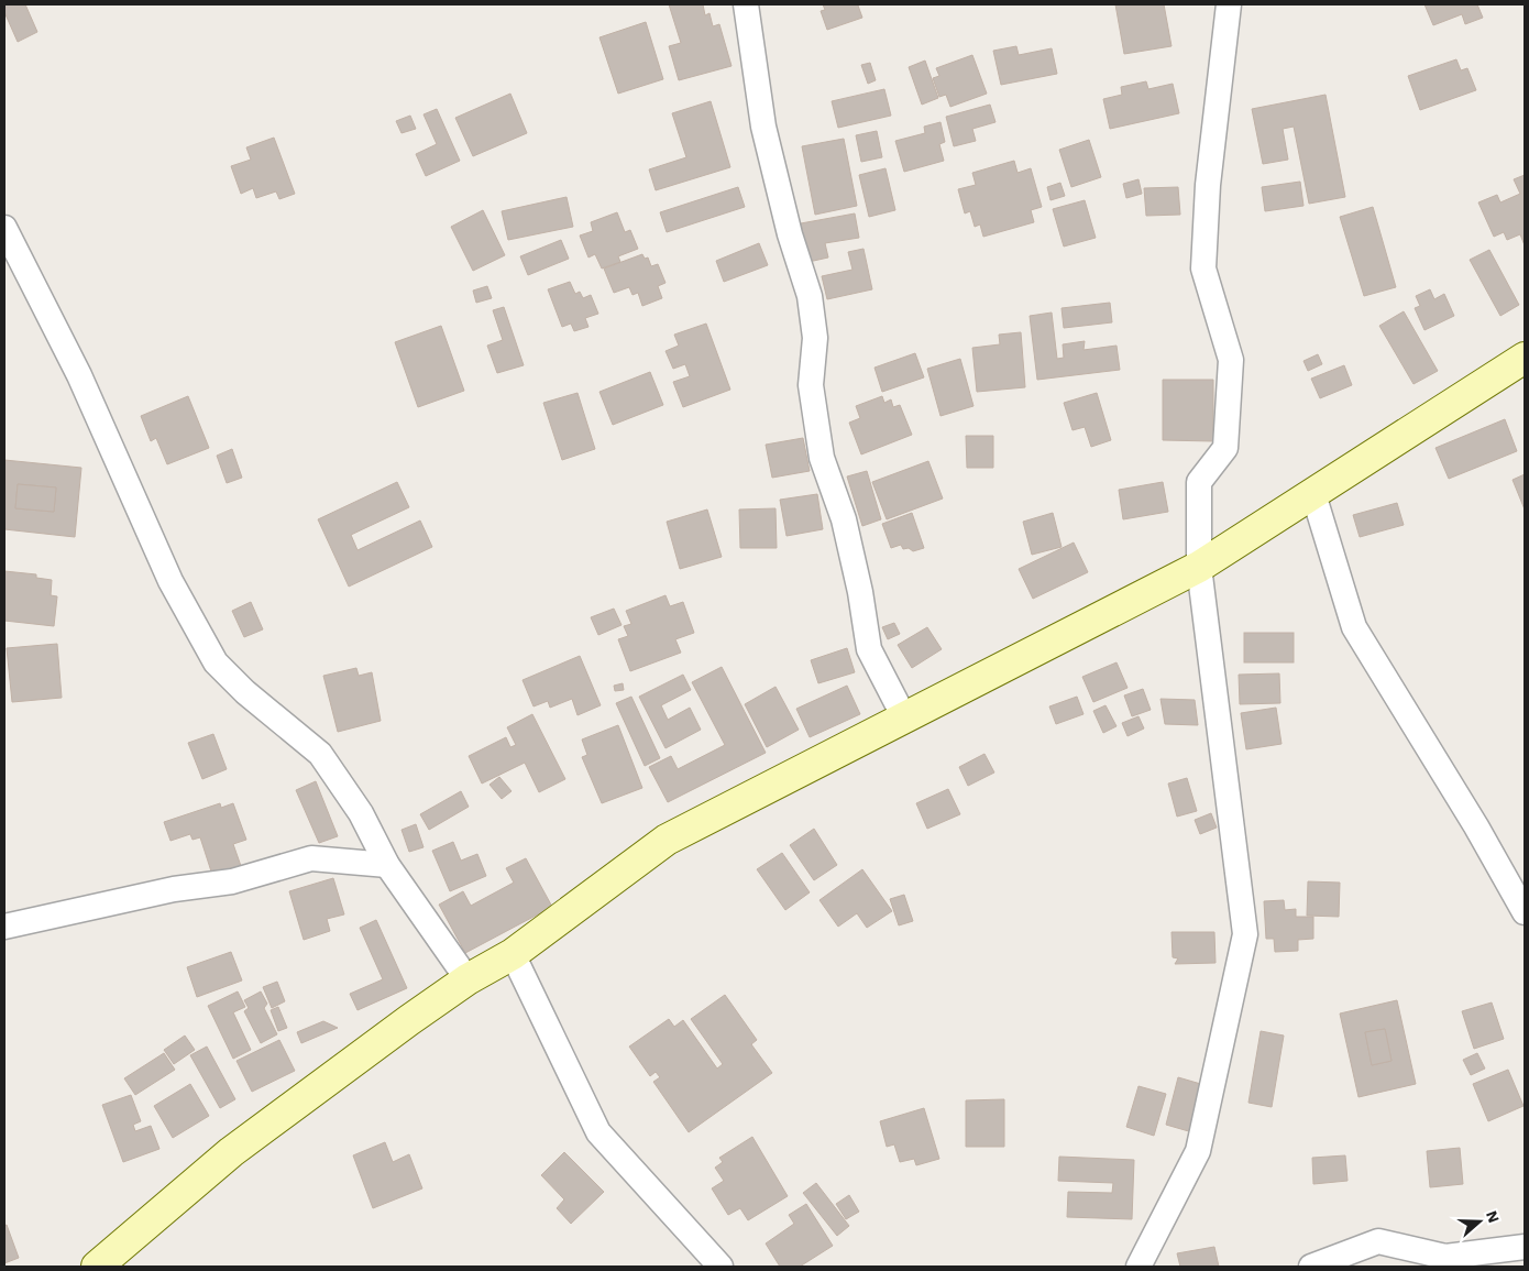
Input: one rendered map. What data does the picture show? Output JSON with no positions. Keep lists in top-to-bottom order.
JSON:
{
  "north": "right"
}
